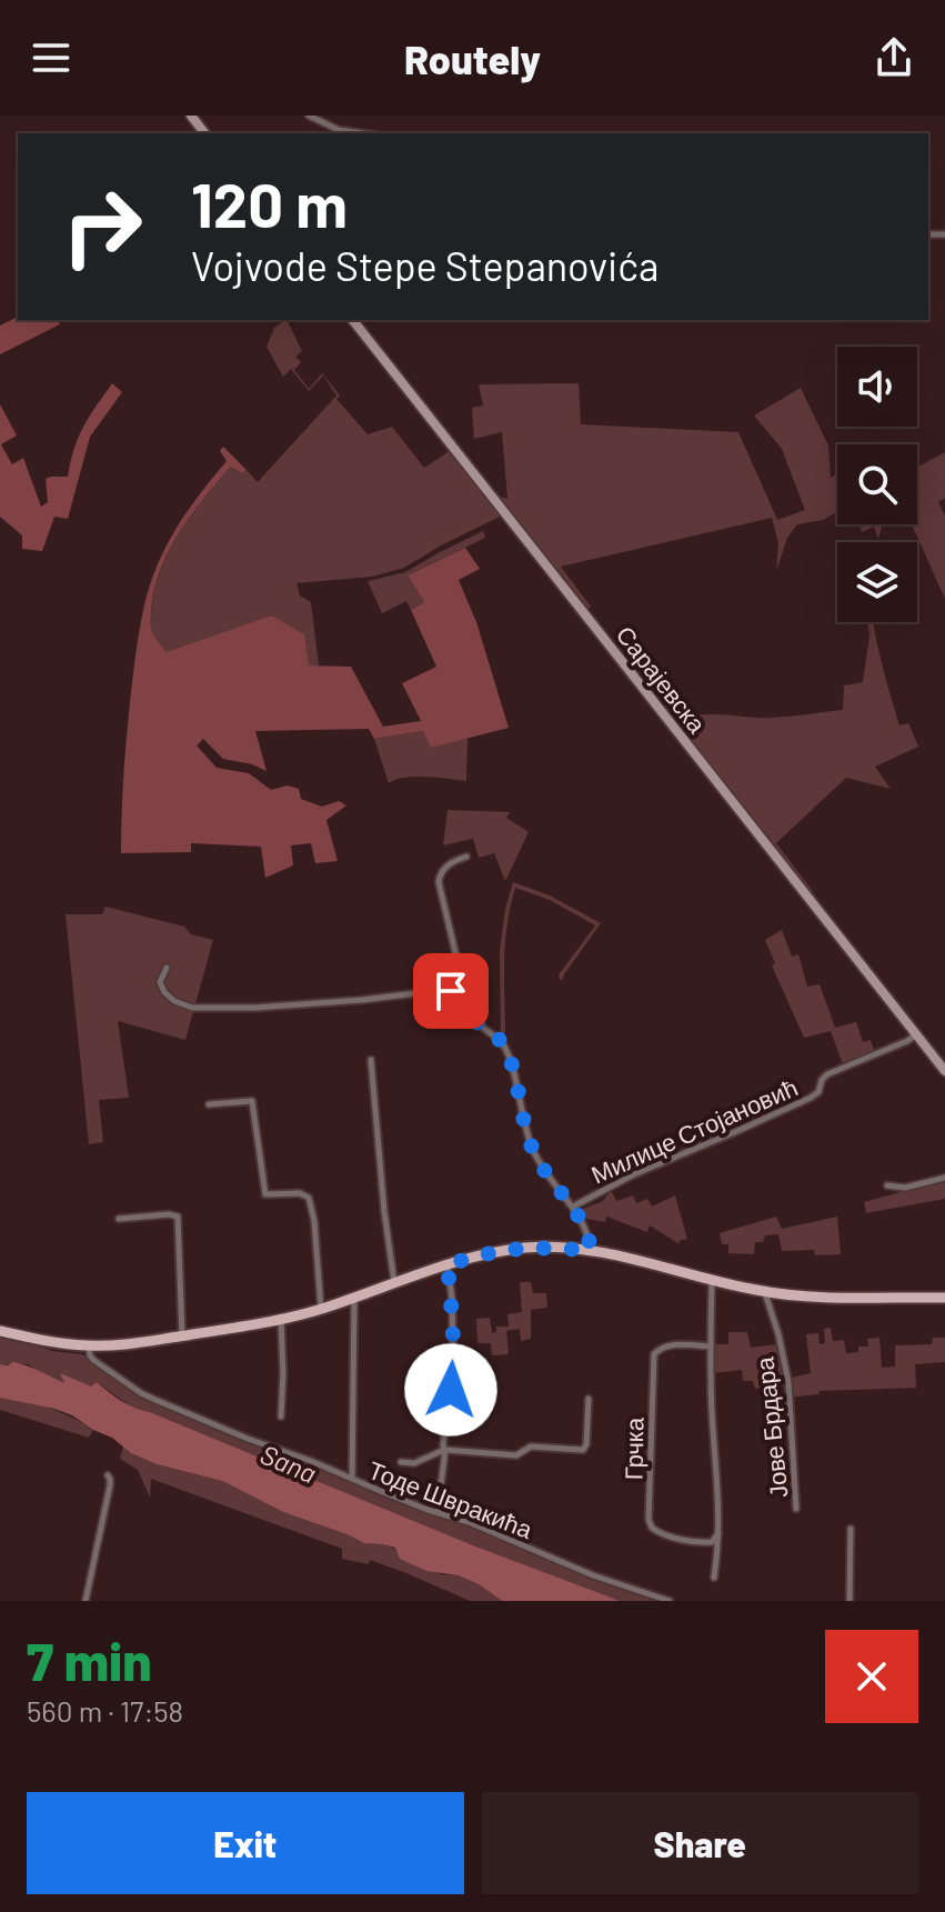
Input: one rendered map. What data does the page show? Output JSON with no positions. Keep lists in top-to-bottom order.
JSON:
{
  "streets": {
    "main road": ["Сарајевска"],
    "street": [
      "Милице Стојановић",
      "Јове Брдара",
      "Грчка",
      "Тоде Швракића"
    ]
  },
  "crossings": [
    ["Сарајевска", "Милице Стојановић"]
  ],
  "water": ["Sana"],
  "page": {
    "header": "Routely",
    "turn": ["120 m", "Vojvode Stepe Stepanovića"],
    "heading": ["7 min", "560 m · 17:58"],
    "buttons": ["Exit", "Share"]
  }
}
